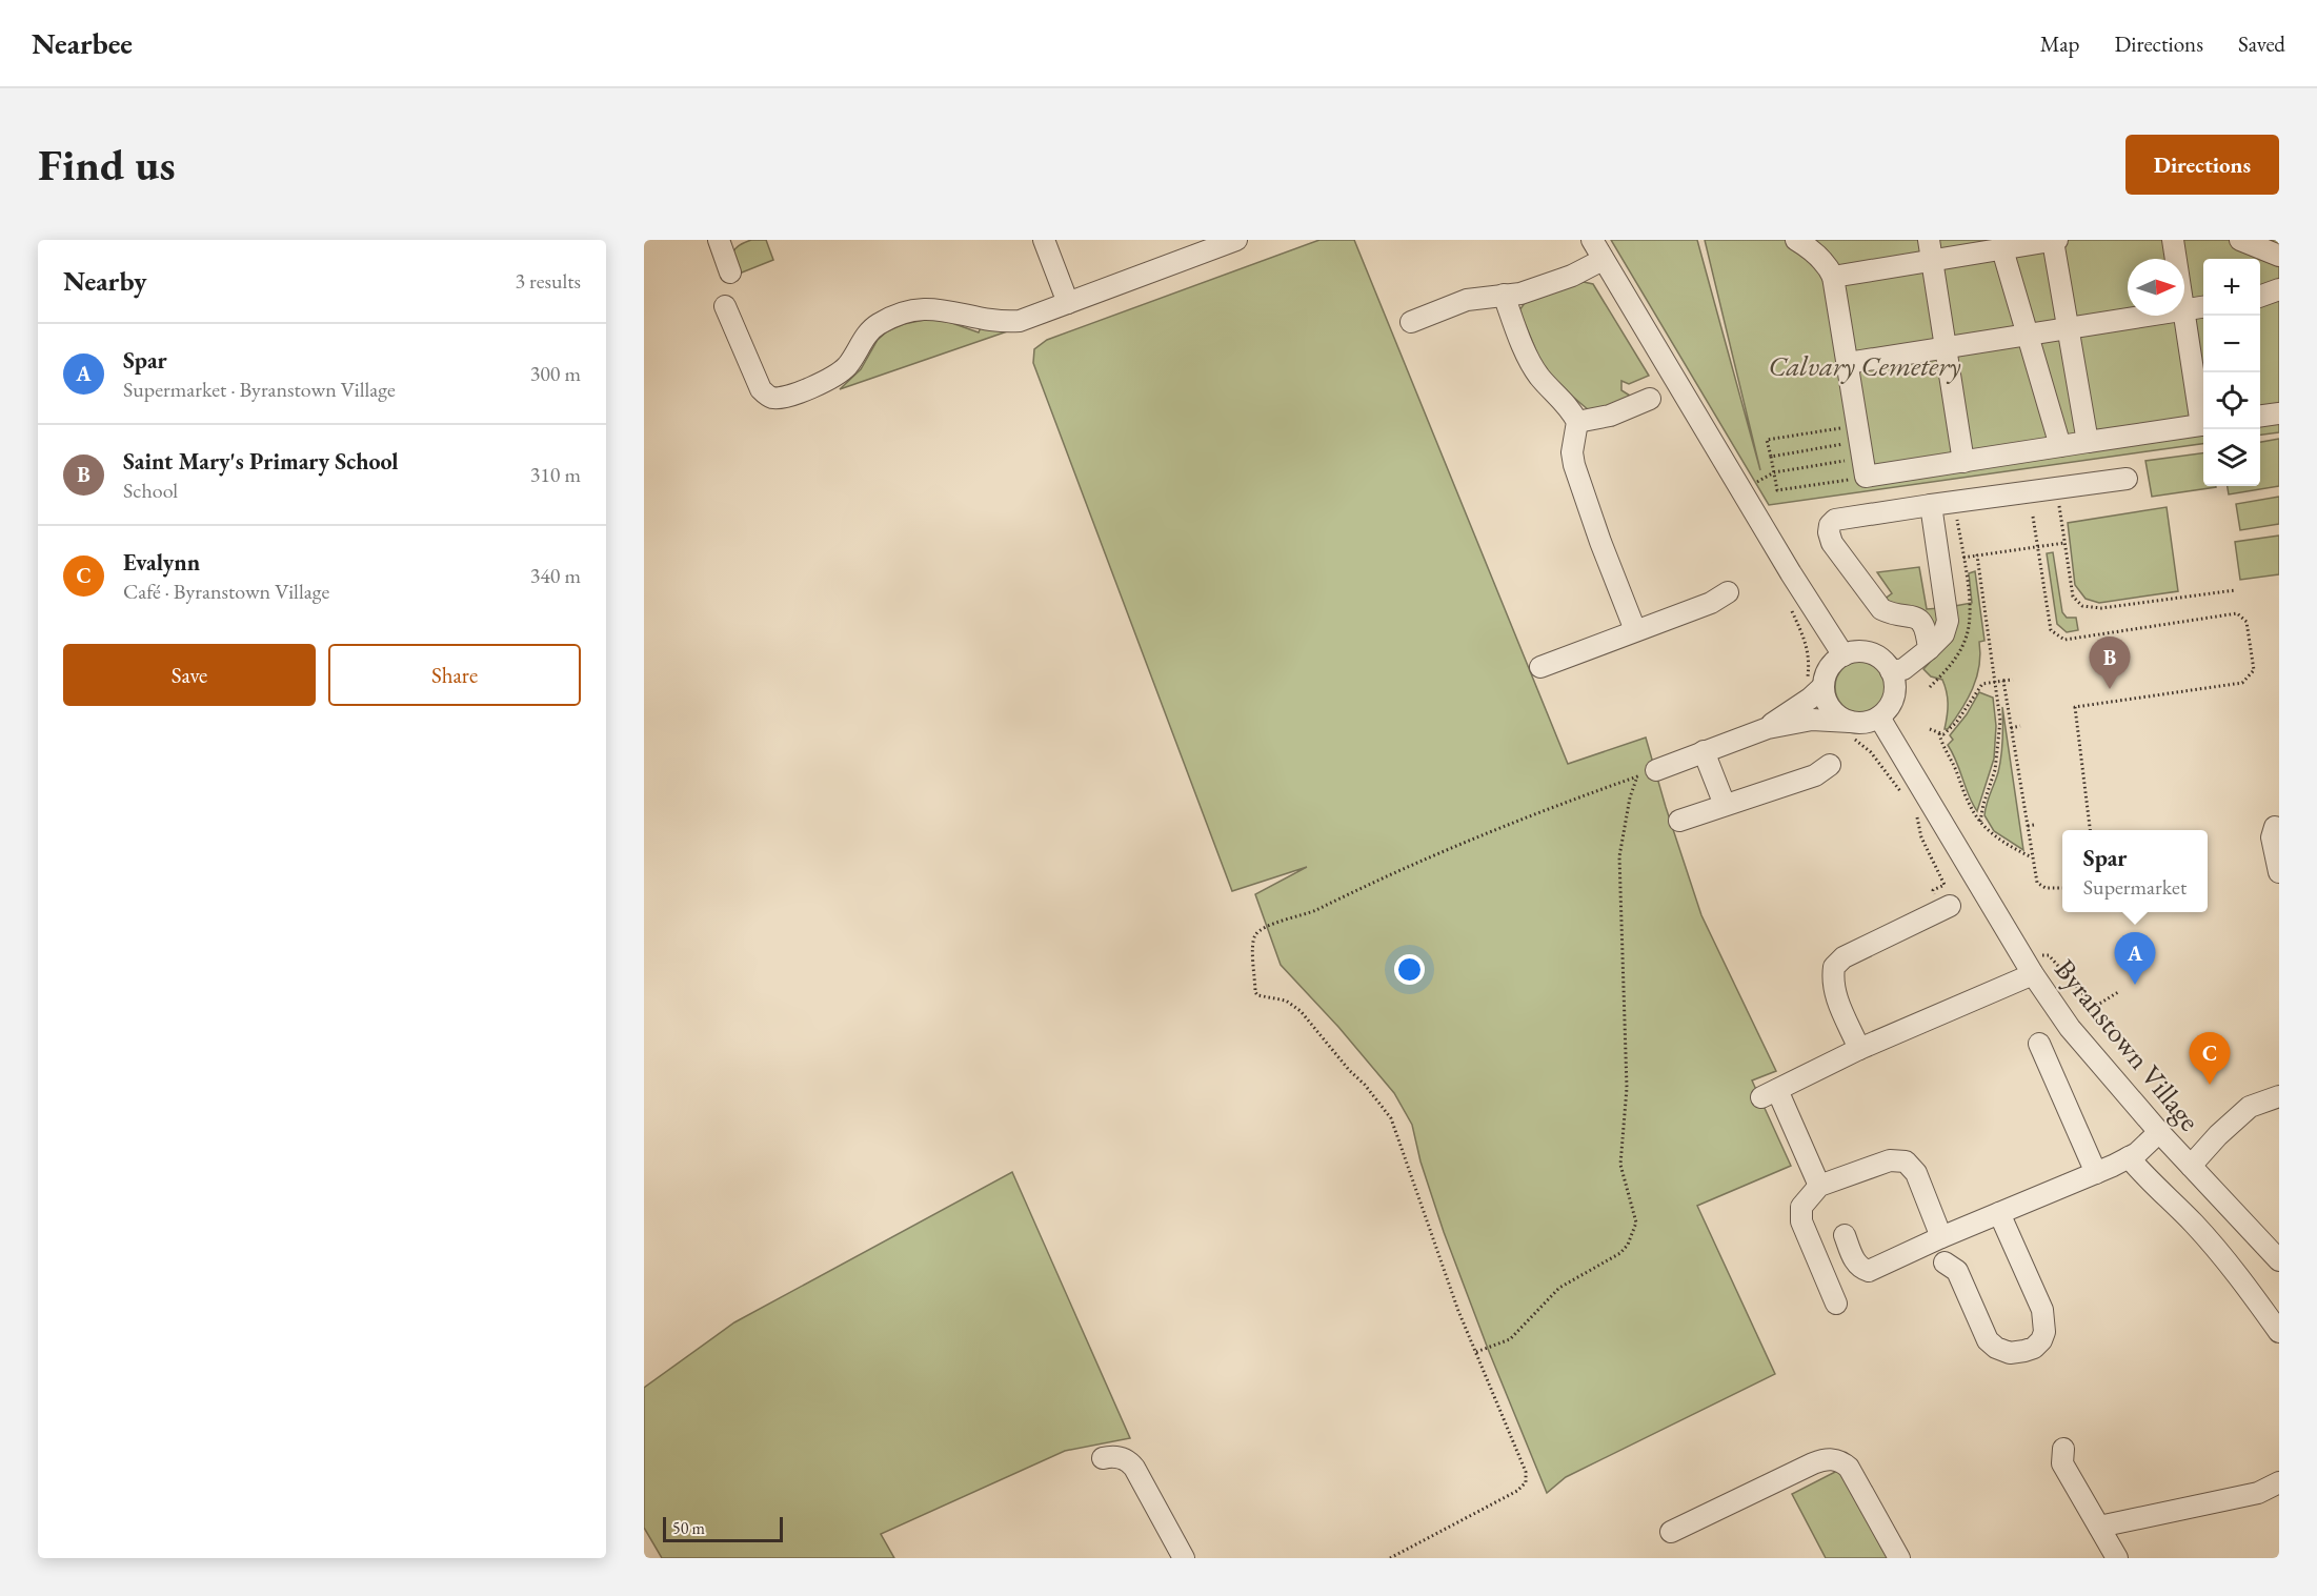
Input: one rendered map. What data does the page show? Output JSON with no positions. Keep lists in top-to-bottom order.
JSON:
{
  "streets": {
    "street": ["Byranstown Village"]
  },
  "parks": ["Calvary Cemetery"],
  "scale_bar": "50 m",
  "north": "right",
  "page": {
    "header": "Nearbee",
    "nav": ["Map", "Directions", "Saved"],
    "buttons": [
      "Directions",
      ["Save", "Share"]
    ],
    "title": "Find us",
    "heading": ["Nearby", "3 results"],
    "map_buttons": ["+", "−"],
    "list": [
      {
        "mark": "A",
        "name": "Spar",
        "note": "Supermarket · Byranstown Village",
        "value": "300 m"
      },
      {
        "mark": "B",
        "name": "Saint Mary's Primary School",
        "note": "School",
        "value": "310 m"
      },
      {
        "mark": "C",
        "name": "Evalynn",
        "note": "Café · Byranstown Village",
        "value": "340 m"
      }
    ],
    "pins": ["B", "A", "C"],
    "popup": ["Spar", "Supermarket"],
    "scale": "50 m"
  }
}
